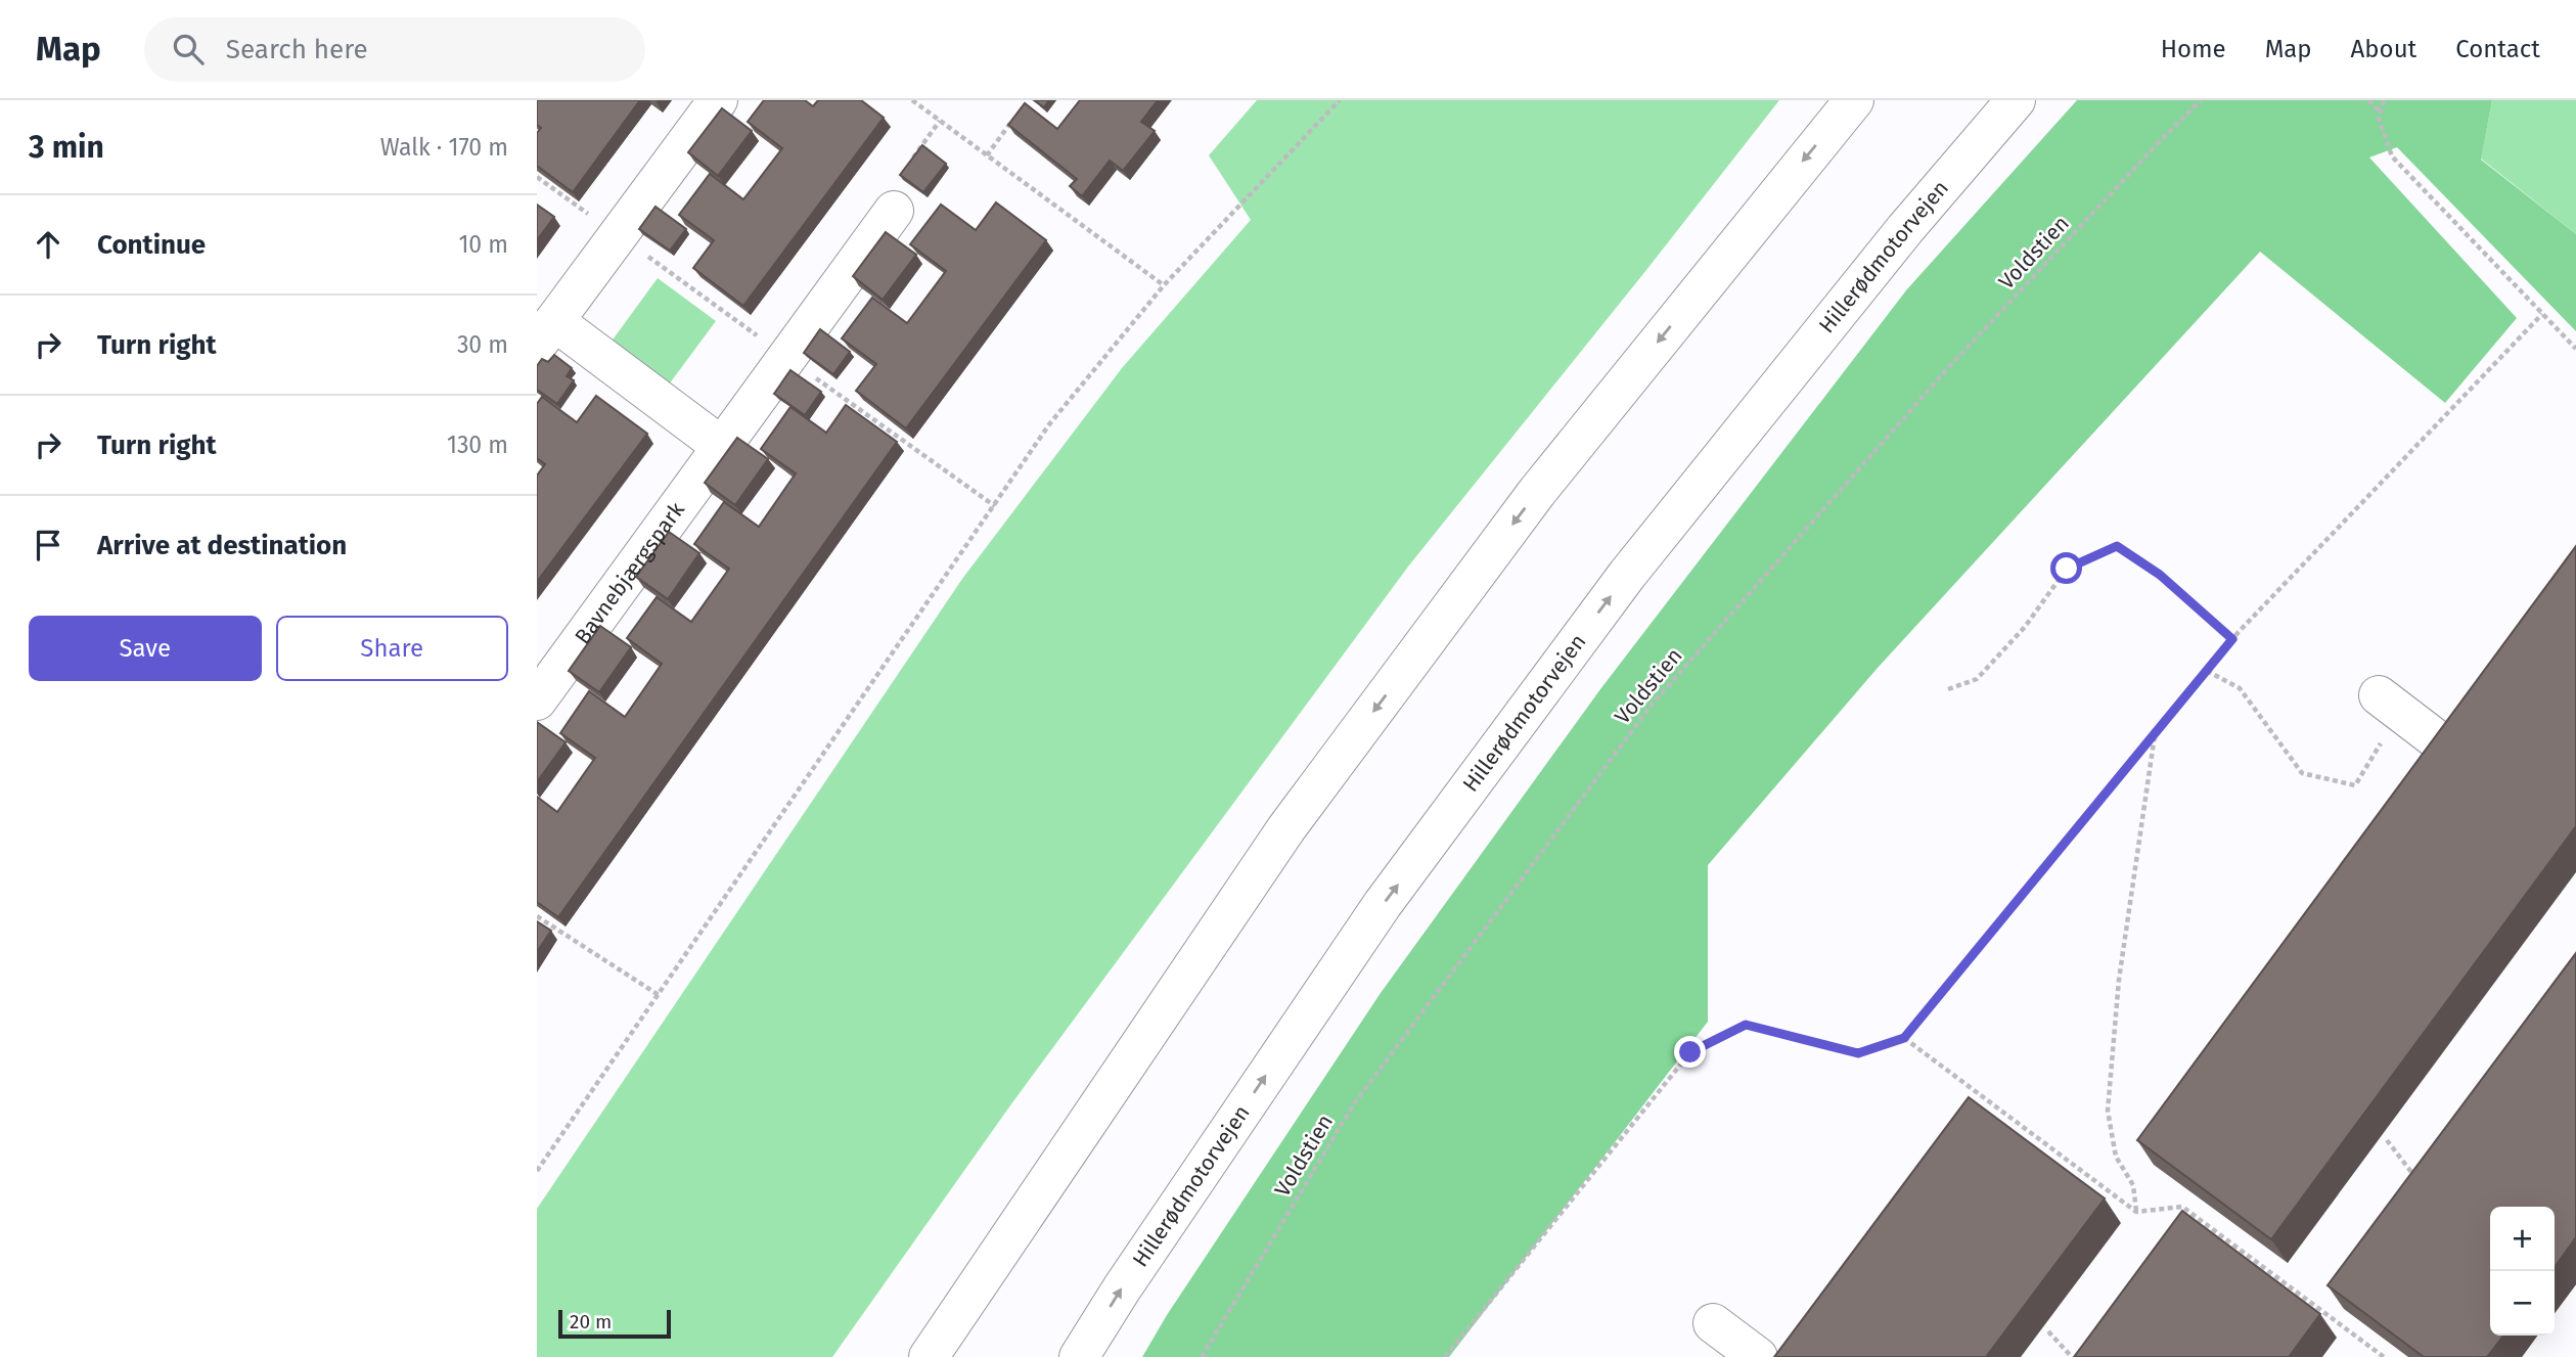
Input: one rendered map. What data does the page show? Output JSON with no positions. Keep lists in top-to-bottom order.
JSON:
{
  "streets": {
    "main road": ["Hillerødmotorvejen", "Bavnebjærgspark"],
    "path": ["Voldstien"]
  },
  "scale_bar": "20 m",
  "page": {
    "header": "Map",
    "search": "Search here",
    "nav": [
      "Home",
      "Map",
      "About",
      "Contact"
    ],
    "heading": ["3 min", "Walk · 170 m"],
    "list": [
      ["Continue", "10 m"],
      ["Turn right", "30 m"],
      ["Turn right", "130 m"],
      "Arrive at destination"
    ],
    "buttons": ["Save", "Share"],
    "map_buttons": ["+", "−"],
    "scale": "20 m"
  }
}
